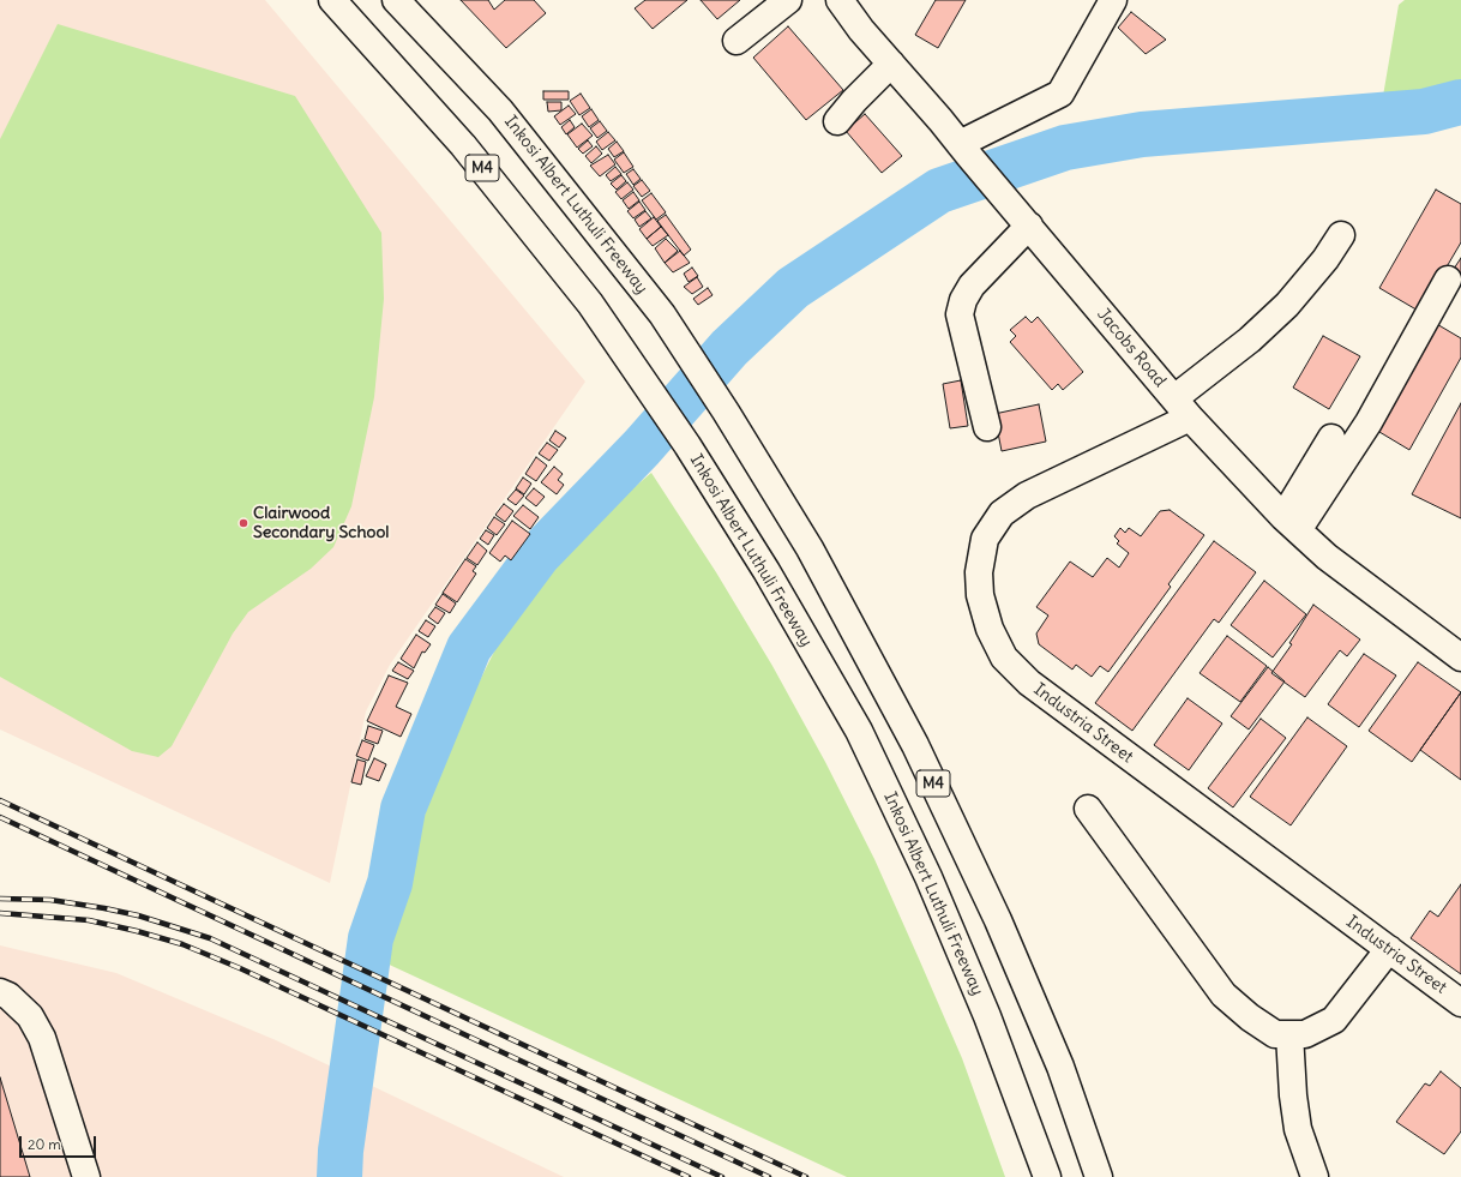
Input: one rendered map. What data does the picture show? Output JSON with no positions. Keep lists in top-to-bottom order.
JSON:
{
  "streets": {
    "main road": [
      "M4",
      "Inkosi Albert Luthuli Freeway",
      "Jacobs Road",
      "Industria Street"
    ]
  },
  "crossings": [
    ["Jacobs Road", "Industria Street"]
  ],
  "places": ["Clairwood Secondary School"],
  "scale_bar": "20 m"
}
